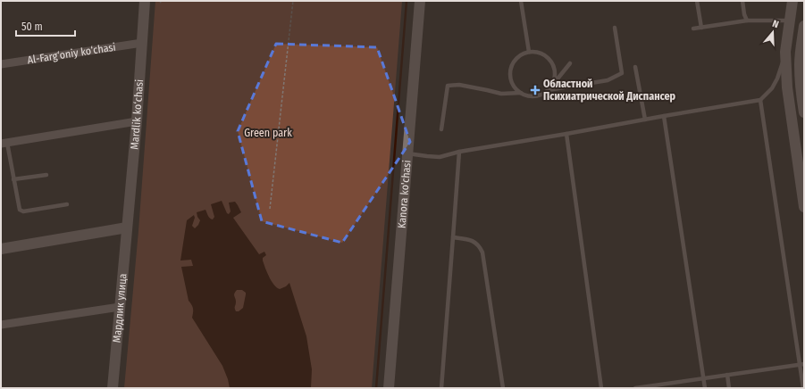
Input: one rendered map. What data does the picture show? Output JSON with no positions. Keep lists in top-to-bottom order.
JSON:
{
  "streets": {
    "street": [
      "Al-Farg‘oniy ko‘chasi",
      "Mardlik ko‘chasi",
      "Kanora ko'chasi",
      "Мардлик улица"
    ]
  },
  "crossings": [
    ["Al-Farg‘oniy ko‘chasi", "Mardlik ko‘chasi"],
    ["Mardlik ko‘chasi", "Мардлик улица"]
  ],
  "parks": ["Green park"],
  "places": {
    "health": ["Областной Психиатрической Диспансер"]
  },
  "scale_bar": "50 m",
  "north": "top"
}
